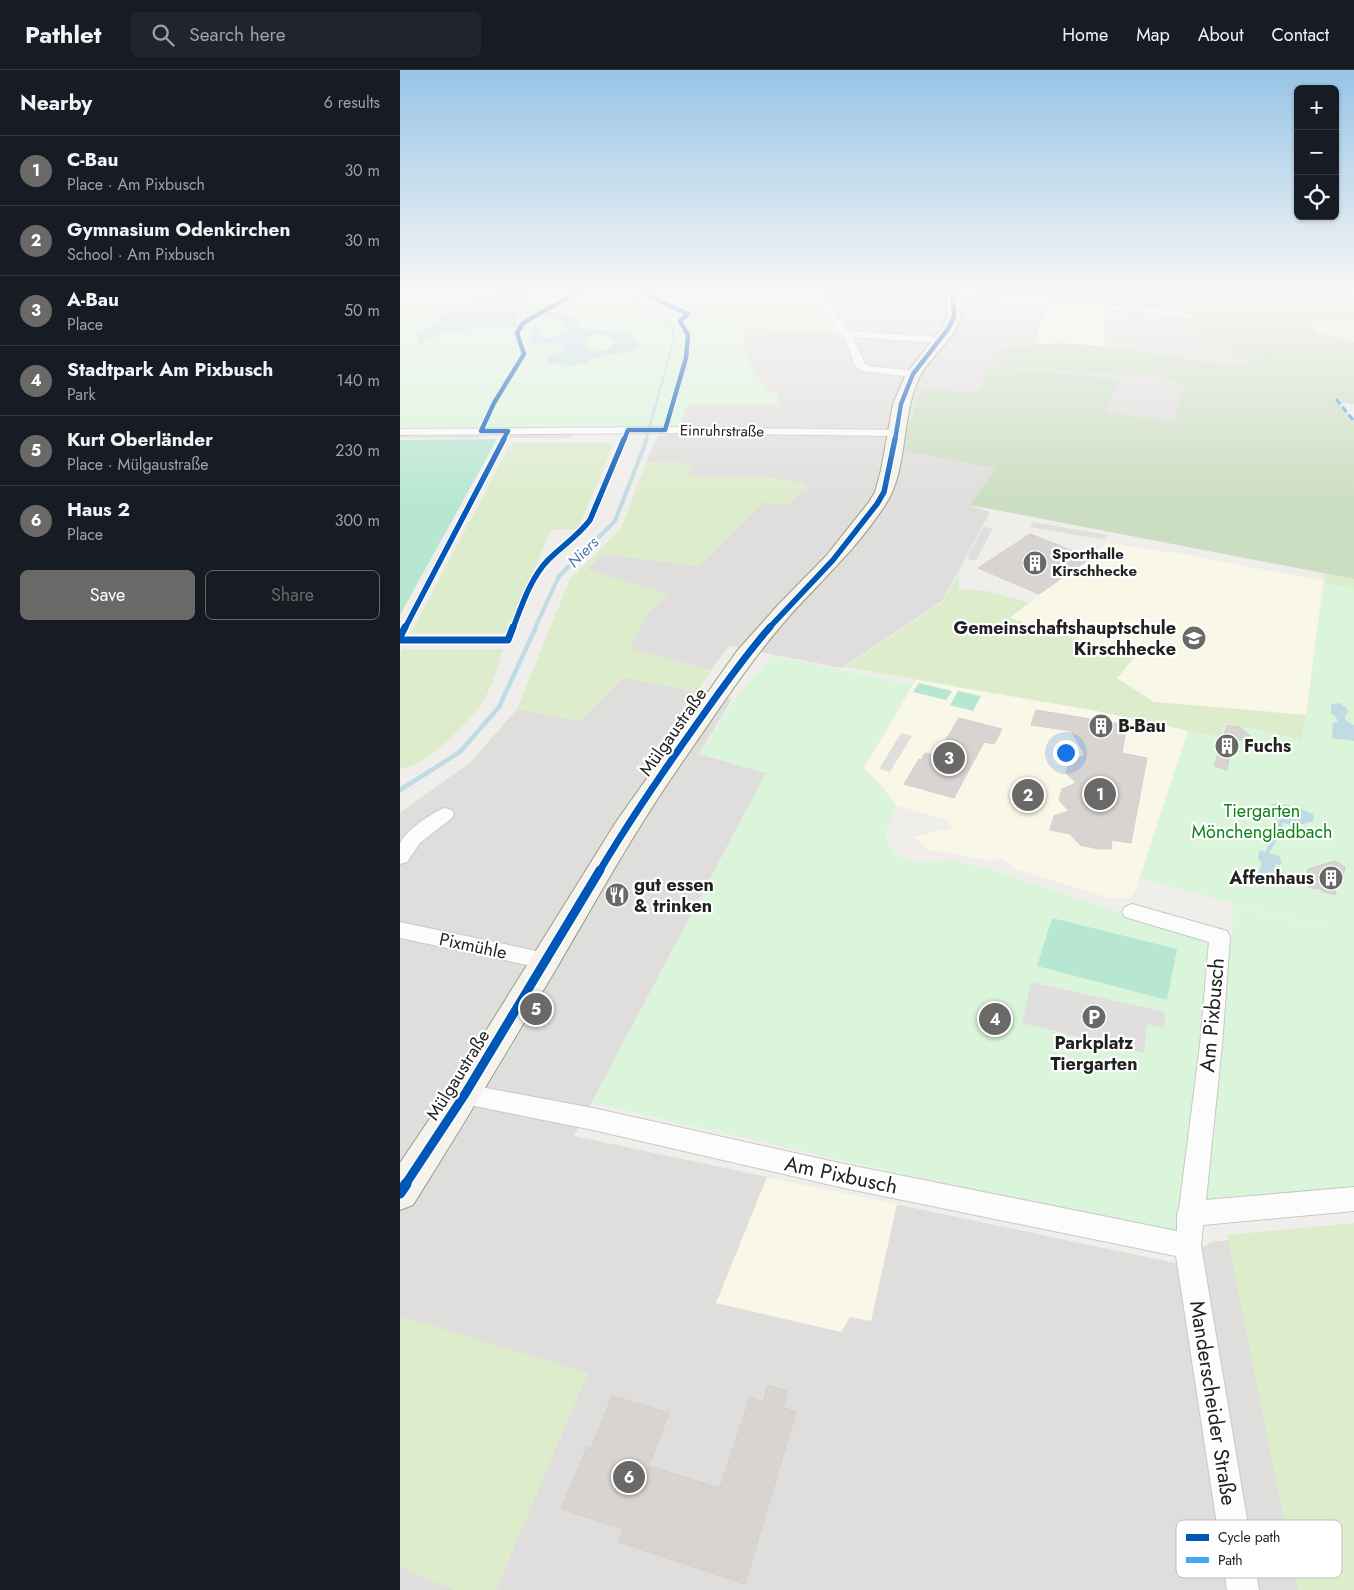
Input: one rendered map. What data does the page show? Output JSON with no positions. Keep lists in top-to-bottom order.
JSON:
{
  "streets": {
    "street": [
      "Einruhrstraße",
      "Mülgaustraße",
      "Pixmühle",
      "Am Pixbusch",
      "Manderscheider Straße"
    ]
  },
  "crossings": [
    ["Einruhrstraße", "Mülgaustraße"],
    ["Mülgaustraße", "Pixmühle"],
    ["Mülgaustraße", "Am Pixbusch"],
    ["Am Pixbusch", "Manderscheider Straße"]
  ],
  "water": ["Niers"],
  "parks": ["Tiergarten Mönchengladbach"],
  "places": {
    "building": [
      "Sporthalle Kirschhecke",
      "B-Bau",
      "Fuchs",
      "Affenhaus"
    ],
    "school or university": ["Gemeinschaftshauptschule Kirschhecke"],
    "restaurant": ["gut essen & trinken"],
    "parking": ["Parkplatz Tiergarten"]
  },
  "legend": ["Cycle path", "Path"],
  "page": {
    "header": "Pathlet",
    "search": "Search here",
    "nav": [
      "Home",
      "Map",
      "About",
      "Contact"
    ],
    "heading": ["Nearby", "6 results"],
    "map_buttons": ["+", "−"],
    "list": [
      {
        "mark": "1",
        "name": "C-Bau",
        "note": "Place · Am Pixbusch",
        "value": "30 m"
      },
      {
        "mark": "2",
        "name": "Gymnasium Odenkirchen",
        "note": "School · Am Pixbusch",
        "value": "30 m"
      },
      {
        "mark": "3",
        "name": "A-Bau",
        "note": "Place",
        "value": "50 m"
      },
      {
        "mark": "4",
        "name": "Stadtpark Am Pixbusch",
        "note": "Park",
        "value": "140 m"
      },
      {
        "mark": "5",
        "name": "Kurt Oberländer",
        "note": "Place · Mülgaustraße",
        "value": "230 m"
      },
      {
        "mark": "6",
        "name": "Haus 2",
        "note": "Place",
        "value": "300 m"
      }
    ],
    "buttons": ["Save", "Share"],
    "pins": [
      "3",
      "1",
      "2",
      "5",
      "4",
      "6"
    ]
  }
}
